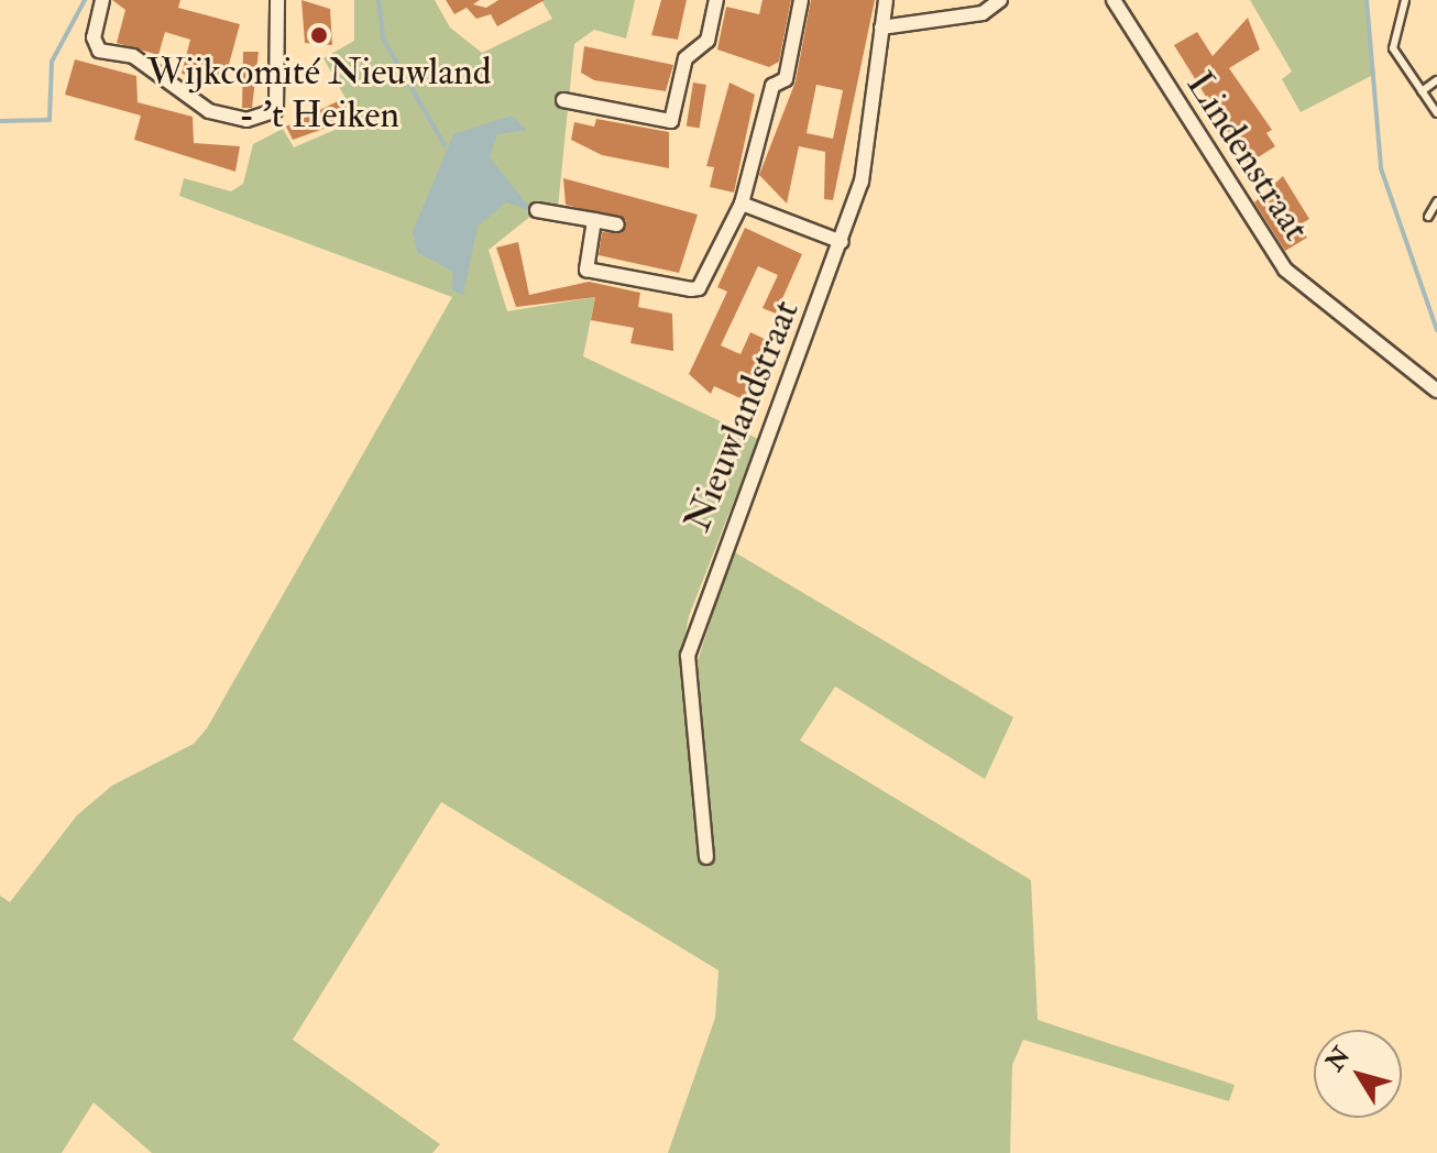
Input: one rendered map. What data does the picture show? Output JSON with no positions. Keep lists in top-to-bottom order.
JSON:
{
  "streets": {
    "street": ["Lindenstraat", "Nieuwlandstraat"]
  },
  "places": ["Wijkcomité Nieuwland - 't Heiken"],
  "north": "top left"
}
